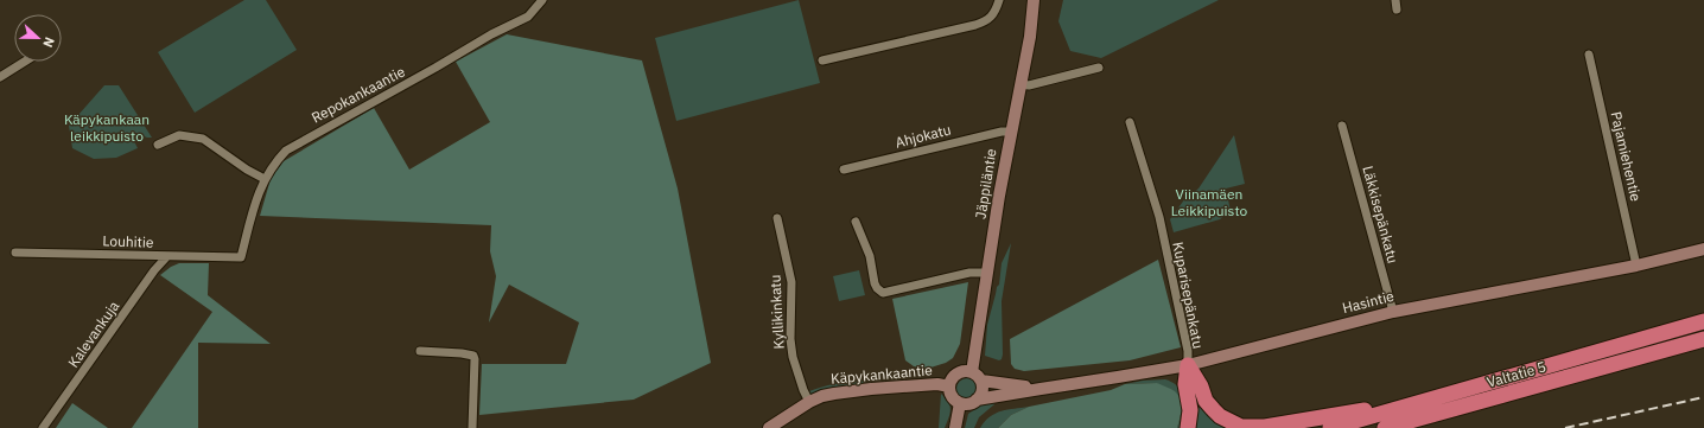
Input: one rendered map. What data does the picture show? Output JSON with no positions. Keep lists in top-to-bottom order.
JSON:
{
  "streets": {
    "highway": ["Valtatie 5"],
    "main road": ["Jäppiläntie", "Hasintie", "Käpykankaantie"],
    "street": [
      "Repokankaantie",
      "Ahjokatu",
      "Pajamiehentie",
      "Läkkisepänkatu",
      "Louhitie",
      "Kuparisepänkatu",
      "Kyllikinkatu",
      "Kalevankuja"
    ]
  },
  "crossings": [
    ["Repokankaantie", "Louhitie"],
    ["Ahjokatu", "Jäppiläntie"],
    ["Pajamiehentie", "Hasintie"],
    ["Jäppiläntie", "Hasintie"],
    ["Jäppiläntie", "Käpykankaantie"],
    ["Läkkisepänkatu", "Hasintie"],
    ["Louhitie", "Kalevankuja"],
    ["Kuparisepänkatu", "Hasintie"],
    ["Hasintie", "Käpykankaantie"],
    ["Kyllikinkatu", "Käpykankaantie"]
  ],
  "parks": ["Käpykankaan leikkipuisto", "Viinamäen Leikkipuisto"],
  "north": "right"
}
